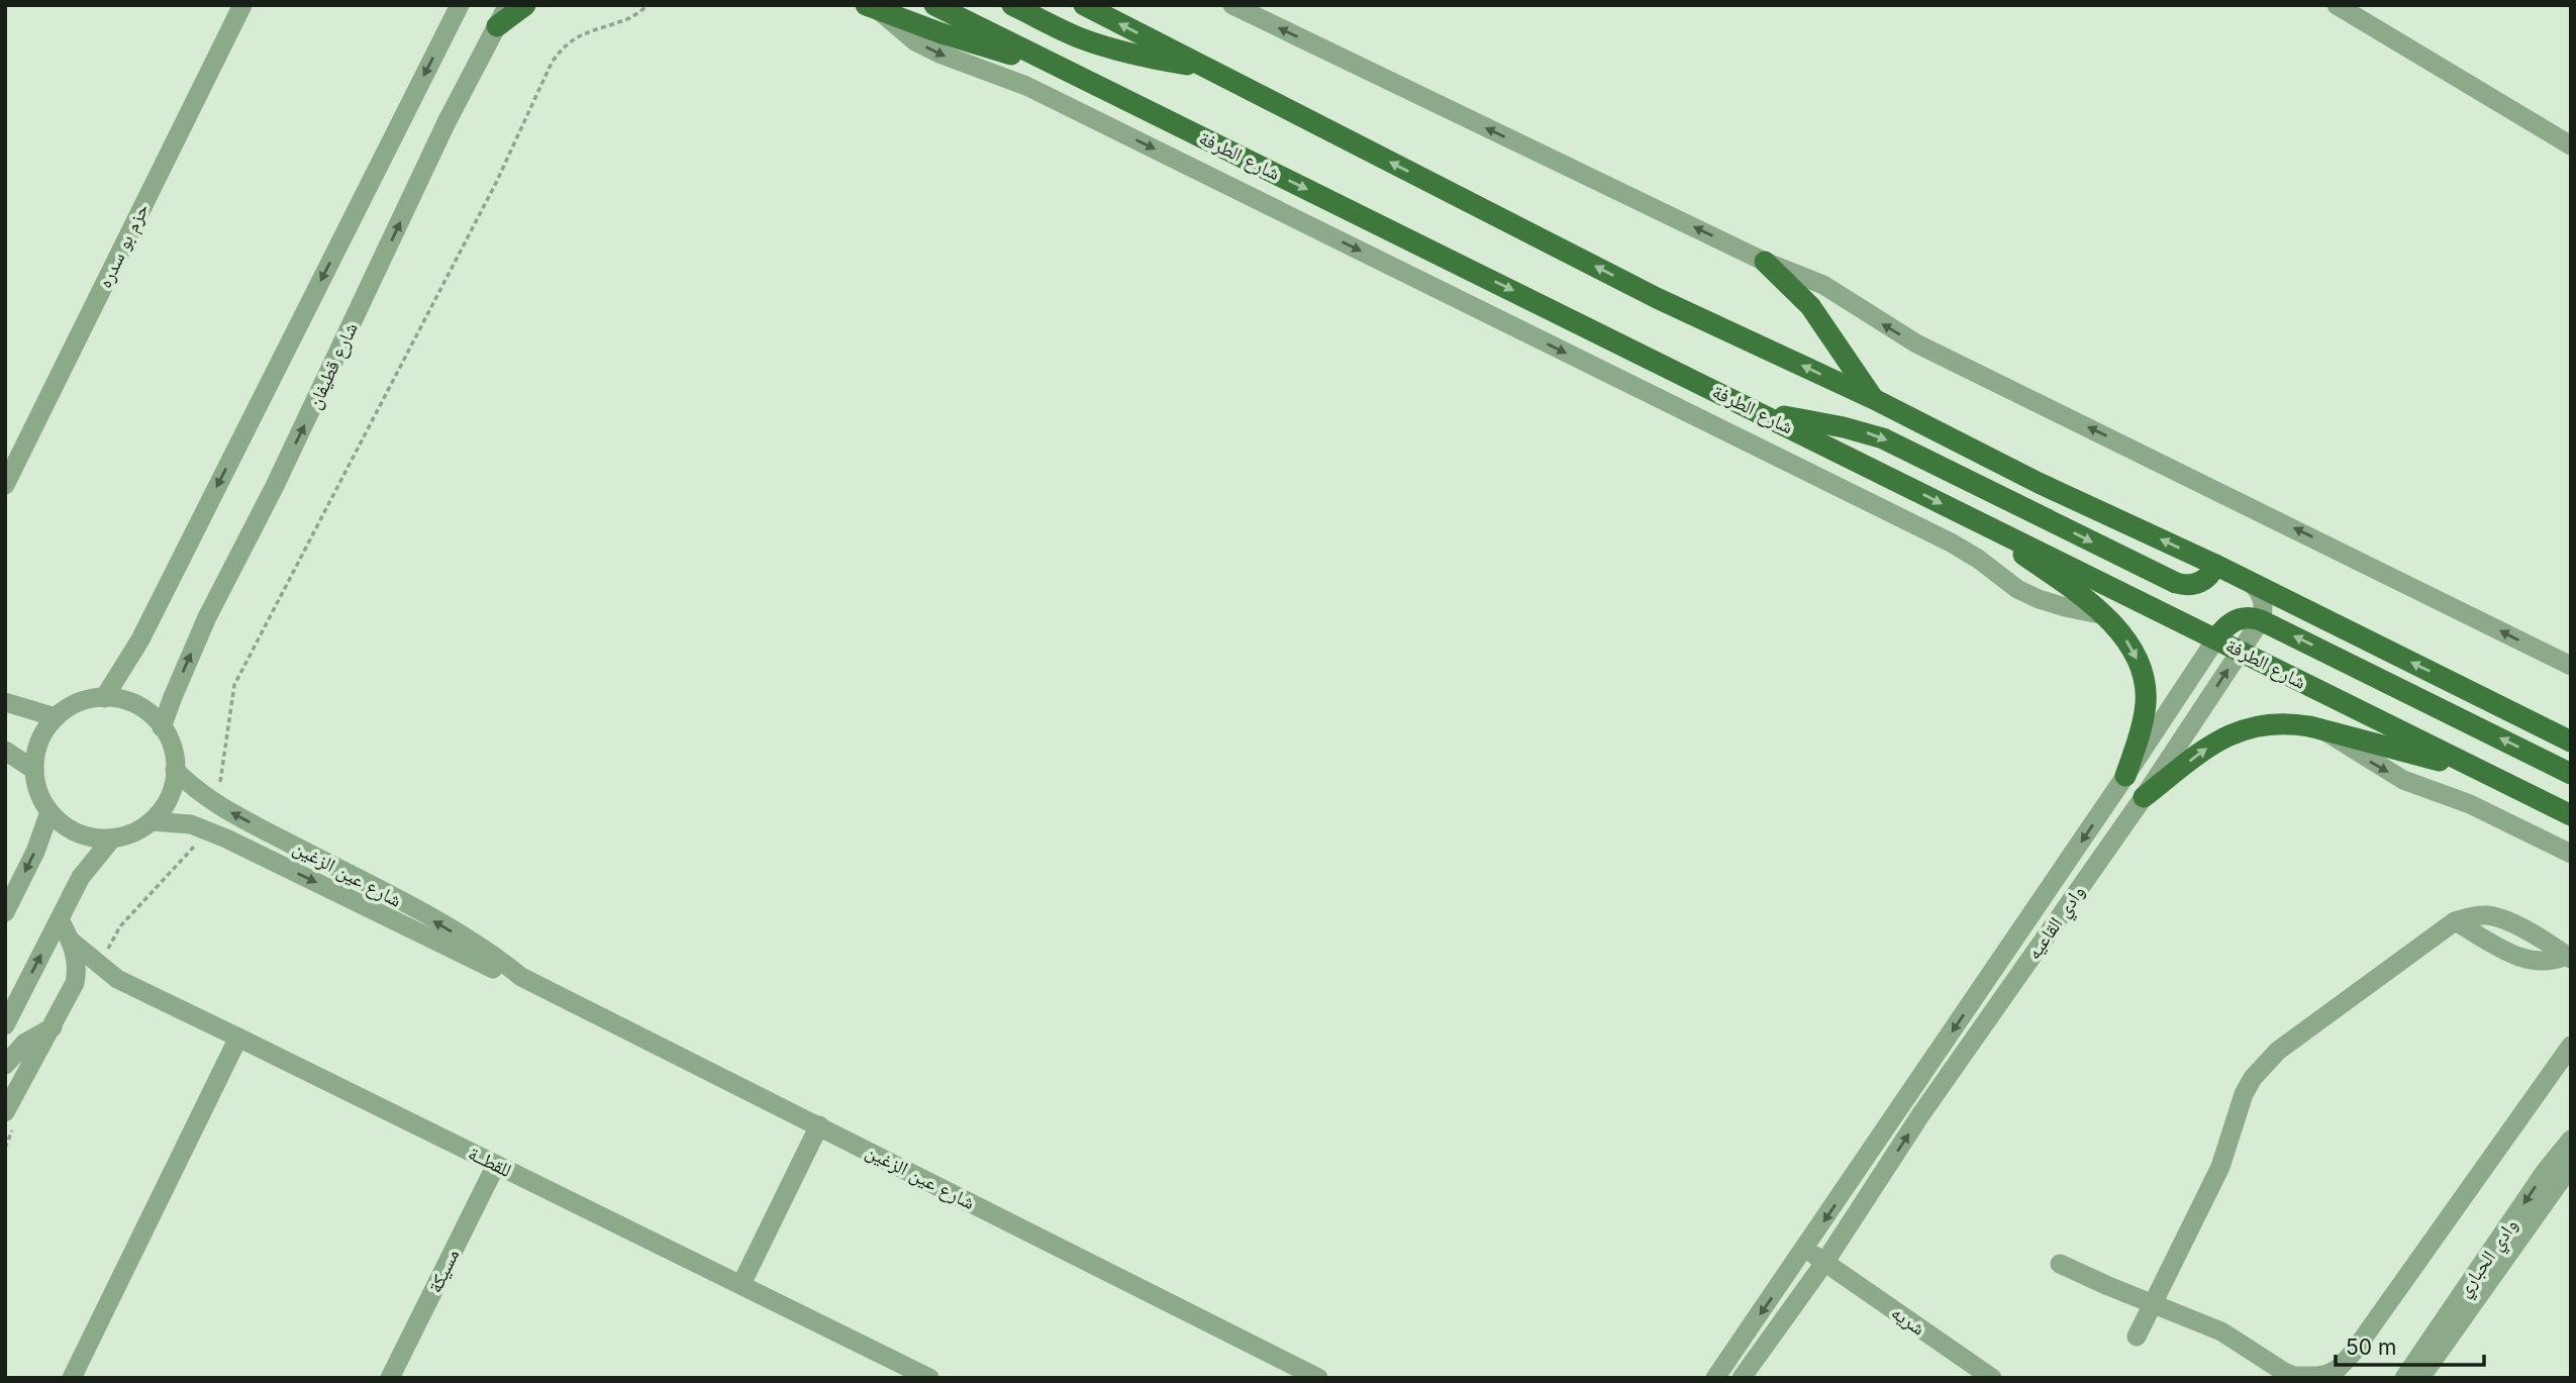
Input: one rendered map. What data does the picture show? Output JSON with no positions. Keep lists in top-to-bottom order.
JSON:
{
  "streets": {
    "main road": ["شارع الطرفة"],
    "street": [
      "حزم بو سدره",
      "شارع قطيفان",
      "شارع عين الزغين",
      "وادي القاعيه",
      "للقطــة",
      "وادي الحباري",
      "مسيكة",
      "شريه"
    ]
  },
  "crossings": [
    ["شارع الطرفة", "وادي القاعيه"],
    ["شارع قطيفان", "شارع عين الزغين"],
    ["وادي القاعيه", "شريه"],
    ["للقطــة", "مسيكة"]
  ],
  "scale_bar": "50 m"
}
